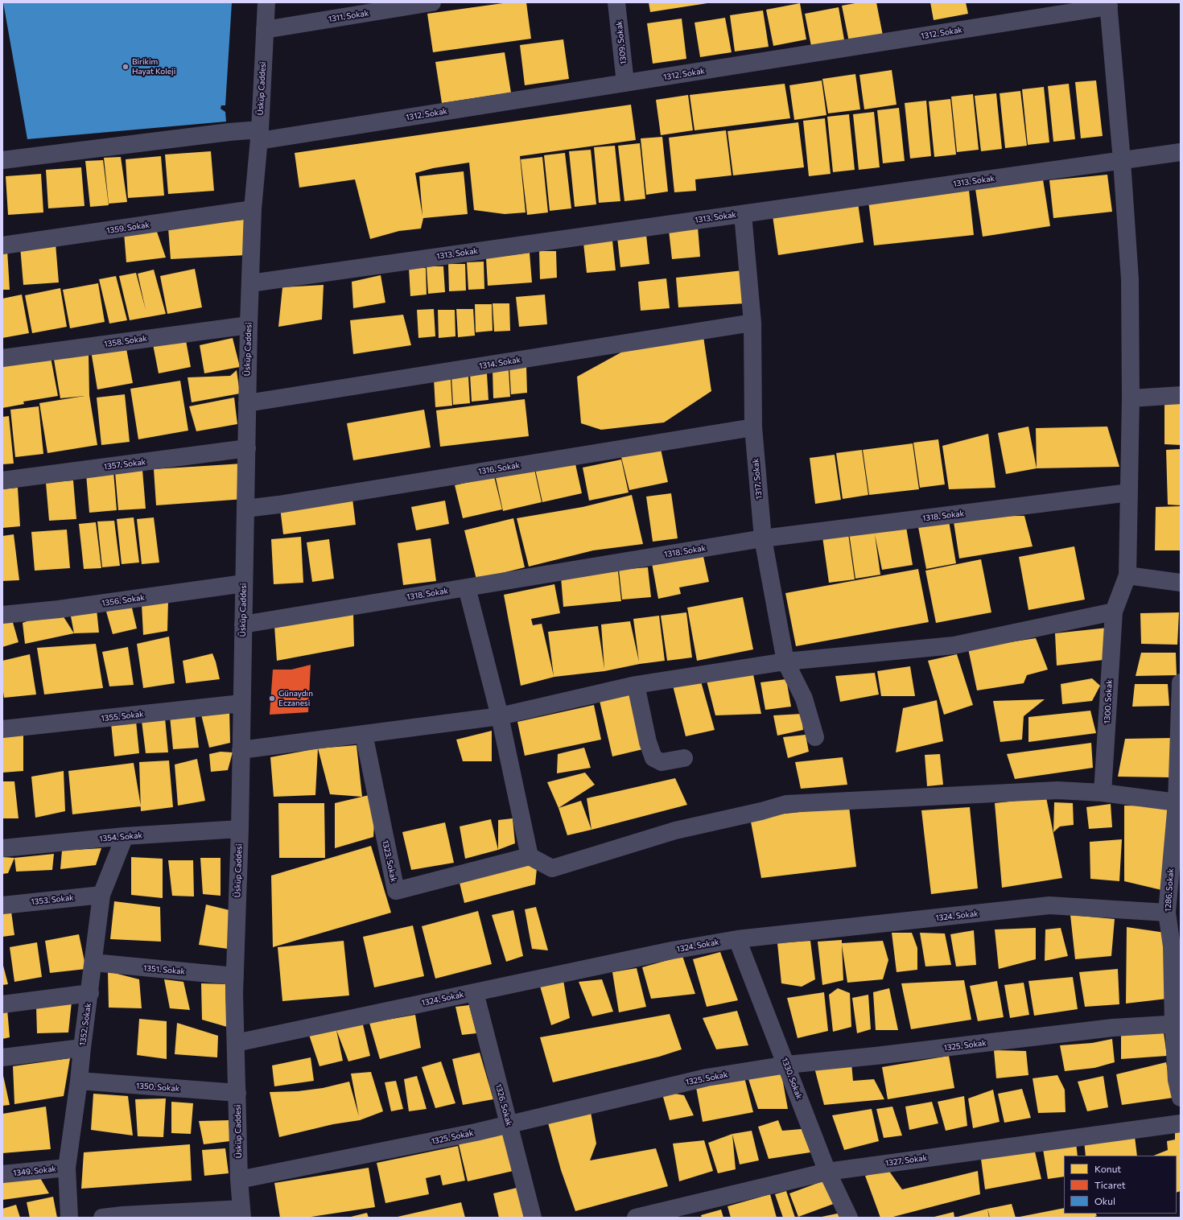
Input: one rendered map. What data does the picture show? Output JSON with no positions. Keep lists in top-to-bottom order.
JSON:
{
  "streets": {
    "street": [
      "1311. Sokak",
      "1312. Sokak",
      "1309. Sokak",
      "Üsküp Caddesi",
      "1313. Sokak",
      "1359. Sokak",
      "1358. Sokak",
      "1314. Sokak",
      "1357. Sokak",
      "1316. Sokak",
      "1317. Sokak",
      "1318. Sokak",
      "1356. Sokak",
      "1300. Sokak",
      "1355. Sokak",
      "1354. Sokak",
      "1323. Sokak",
      "1286. Sokak",
      "1353. Sokak",
      "1324. Sokak",
      "1351. Sokak",
      "1352. Sokak",
      "1325. Sokak",
      "1330. Sokak",
      "1350. Sokak",
      "1326. Sokak",
      "1327. Sokak",
      "1349. Sokak"
    ]
  },
  "crossings": [
    ["1311. Sokak", "Üsküp Caddesi"],
    ["1312. Sokak", "1309. Sokak"],
    ["1312. Sokak", "Üsküp Caddesi"],
    ["1312. Sokak", "1300. Sokak"],
    ["Üsküp Caddesi", "1313. Sokak"],
    ["Üsküp Caddesi", "1359. Sokak"],
    ["Üsküp Caddesi", "1358. Sokak"],
    ["Üsküp Caddesi", "1314. Sokak"],
    ["Üsküp Caddesi", "1357. Sokak"],
    ["Üsküp Caddesi", "1316. Sokak"],
    ["Üsküp Caddesi", "1318. Sokak"],
    ["Üsküp Caddesi", "1356. Sokak"],
    ["Üsküp Caddesi", "1355. Sokak"],
    ["Üsküp Caddesi", "1354. Sokak"],
    ["Üsküp Caddesi", "1324. Sokak"],
    ["Üsküp Caddesi", "1351. Sokak"],
    ["Üsküp Caddesi", "1325. Sokak"],
    ["Üsküp Caddesi", "1350. Sokak"],
    ["1313. Sokak", "1317. Sokak"],
    ["1313. Sokak", "1300. Sokak"],
    ["1314. Sokak", "1317. Sokak"],
    ["1316. Sokak", "1317. Sokak"],
    ["1317. Sokak", "1318. Sokak"],
    ["1318. Sokak", "1300. Sokak"],
    ["1354. Sokak", "1352. Sokak"],
    ["1286. Sokak", "1324. Sokak"],
    ["1286. Sokak", "1325. Sokak"],
    ["1353. Sokak", "1352. Sokak"],
    ["1324. Sokak", "1330. Sokak"],
    ["1324. Sokak", "1326. Sokak"],
    ["1351. Sokak", "1352. Sokak"],
    ["1352. Sokak", "1350. Sokak"],
    ["1352. Sokak", "1349. Sokak"],
    ["1325. Sokak", "1330. Sokak"],
    ["1325. Sokak", "1326. Sokak"],
    ["1330. Sokak", "1327. Sokak"]
  ],
  "places": ["Birikim Hayat Koleji", "Günaydın Eczanesi"],
  "legend": ["Konut", "Ticaret", "Okul"]
}
